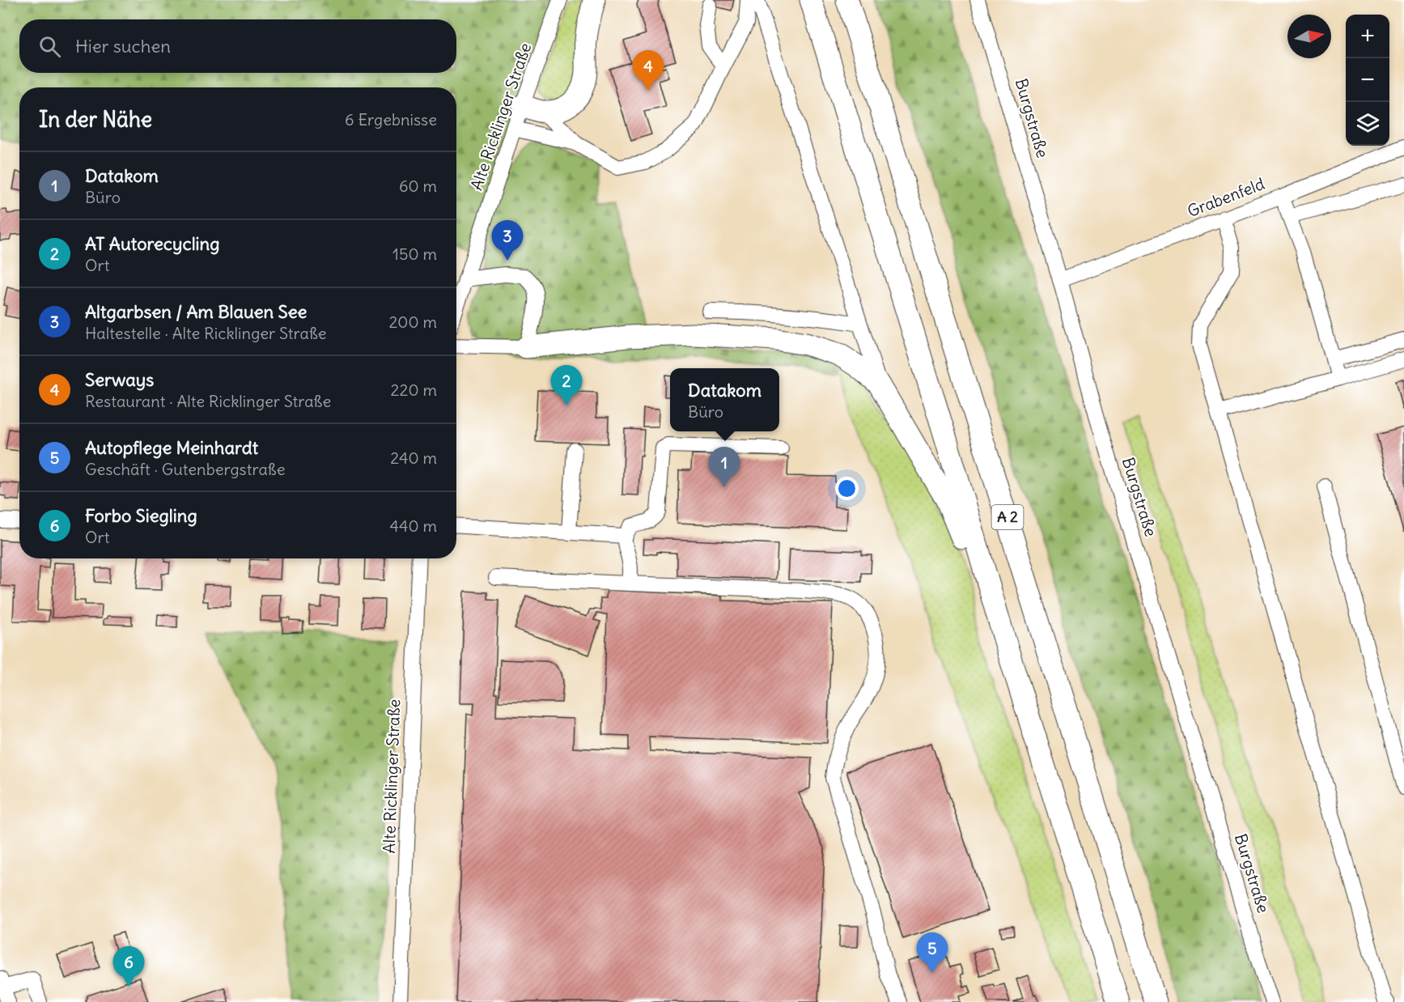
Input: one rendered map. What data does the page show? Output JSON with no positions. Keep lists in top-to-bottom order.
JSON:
{
  "streets": {
    "highway": ["A 2"],
    "street": ["Alte Ricklinger Straße", "Burgstraße", "Grabenfeld"]
  },
  "crossings": [
    ["Burgstraße", "Grabenfeld"]
  ],
  "north": "right",
  "page": {
    "map_buttons": ["+", "−"],
    "search": "Hier suchen",
    "pins": [
      "4",
      "3",
      "2",
      "1",
      "5",
      "6"
    ],
    "heading": ["In der Nähe", "6 Ergebnisse"],
    "list": [
      {
        "mark": "1",
        "name": "Datakom",
        "note": "Büro",
        "value": "60 m"
      },
      {
        "mark": "2",
        "name": "AT Autorecycling",
        "note": "Ort",
        "value": "150 m"
      },
      {
        "mark": "3",
        "name": "Altgarbsen / Am Blauen See",
        "note": "Haltestelle · Alte Ricklinger Straße",
        "value": "200 m"
      },
      {
        "mark": "4",
        "name": "Serways",
        "note": "Restaurant · Alte Ricklinger Straße",
        "value": "220 m"
      },
      {
        "mark": "5",
        "name": "Autopflege Meinhardt",
        "note": "Geschäft · Gutenbergstraße",
        "value": "240 m"
      },
      {
        "mark": "6",
        "name": "Forbo Siegling",
        "note": "Ort",
        "value": "440 m"
      }
    ],
    "popup": ["Datakom", "Büro"]
  }
}
